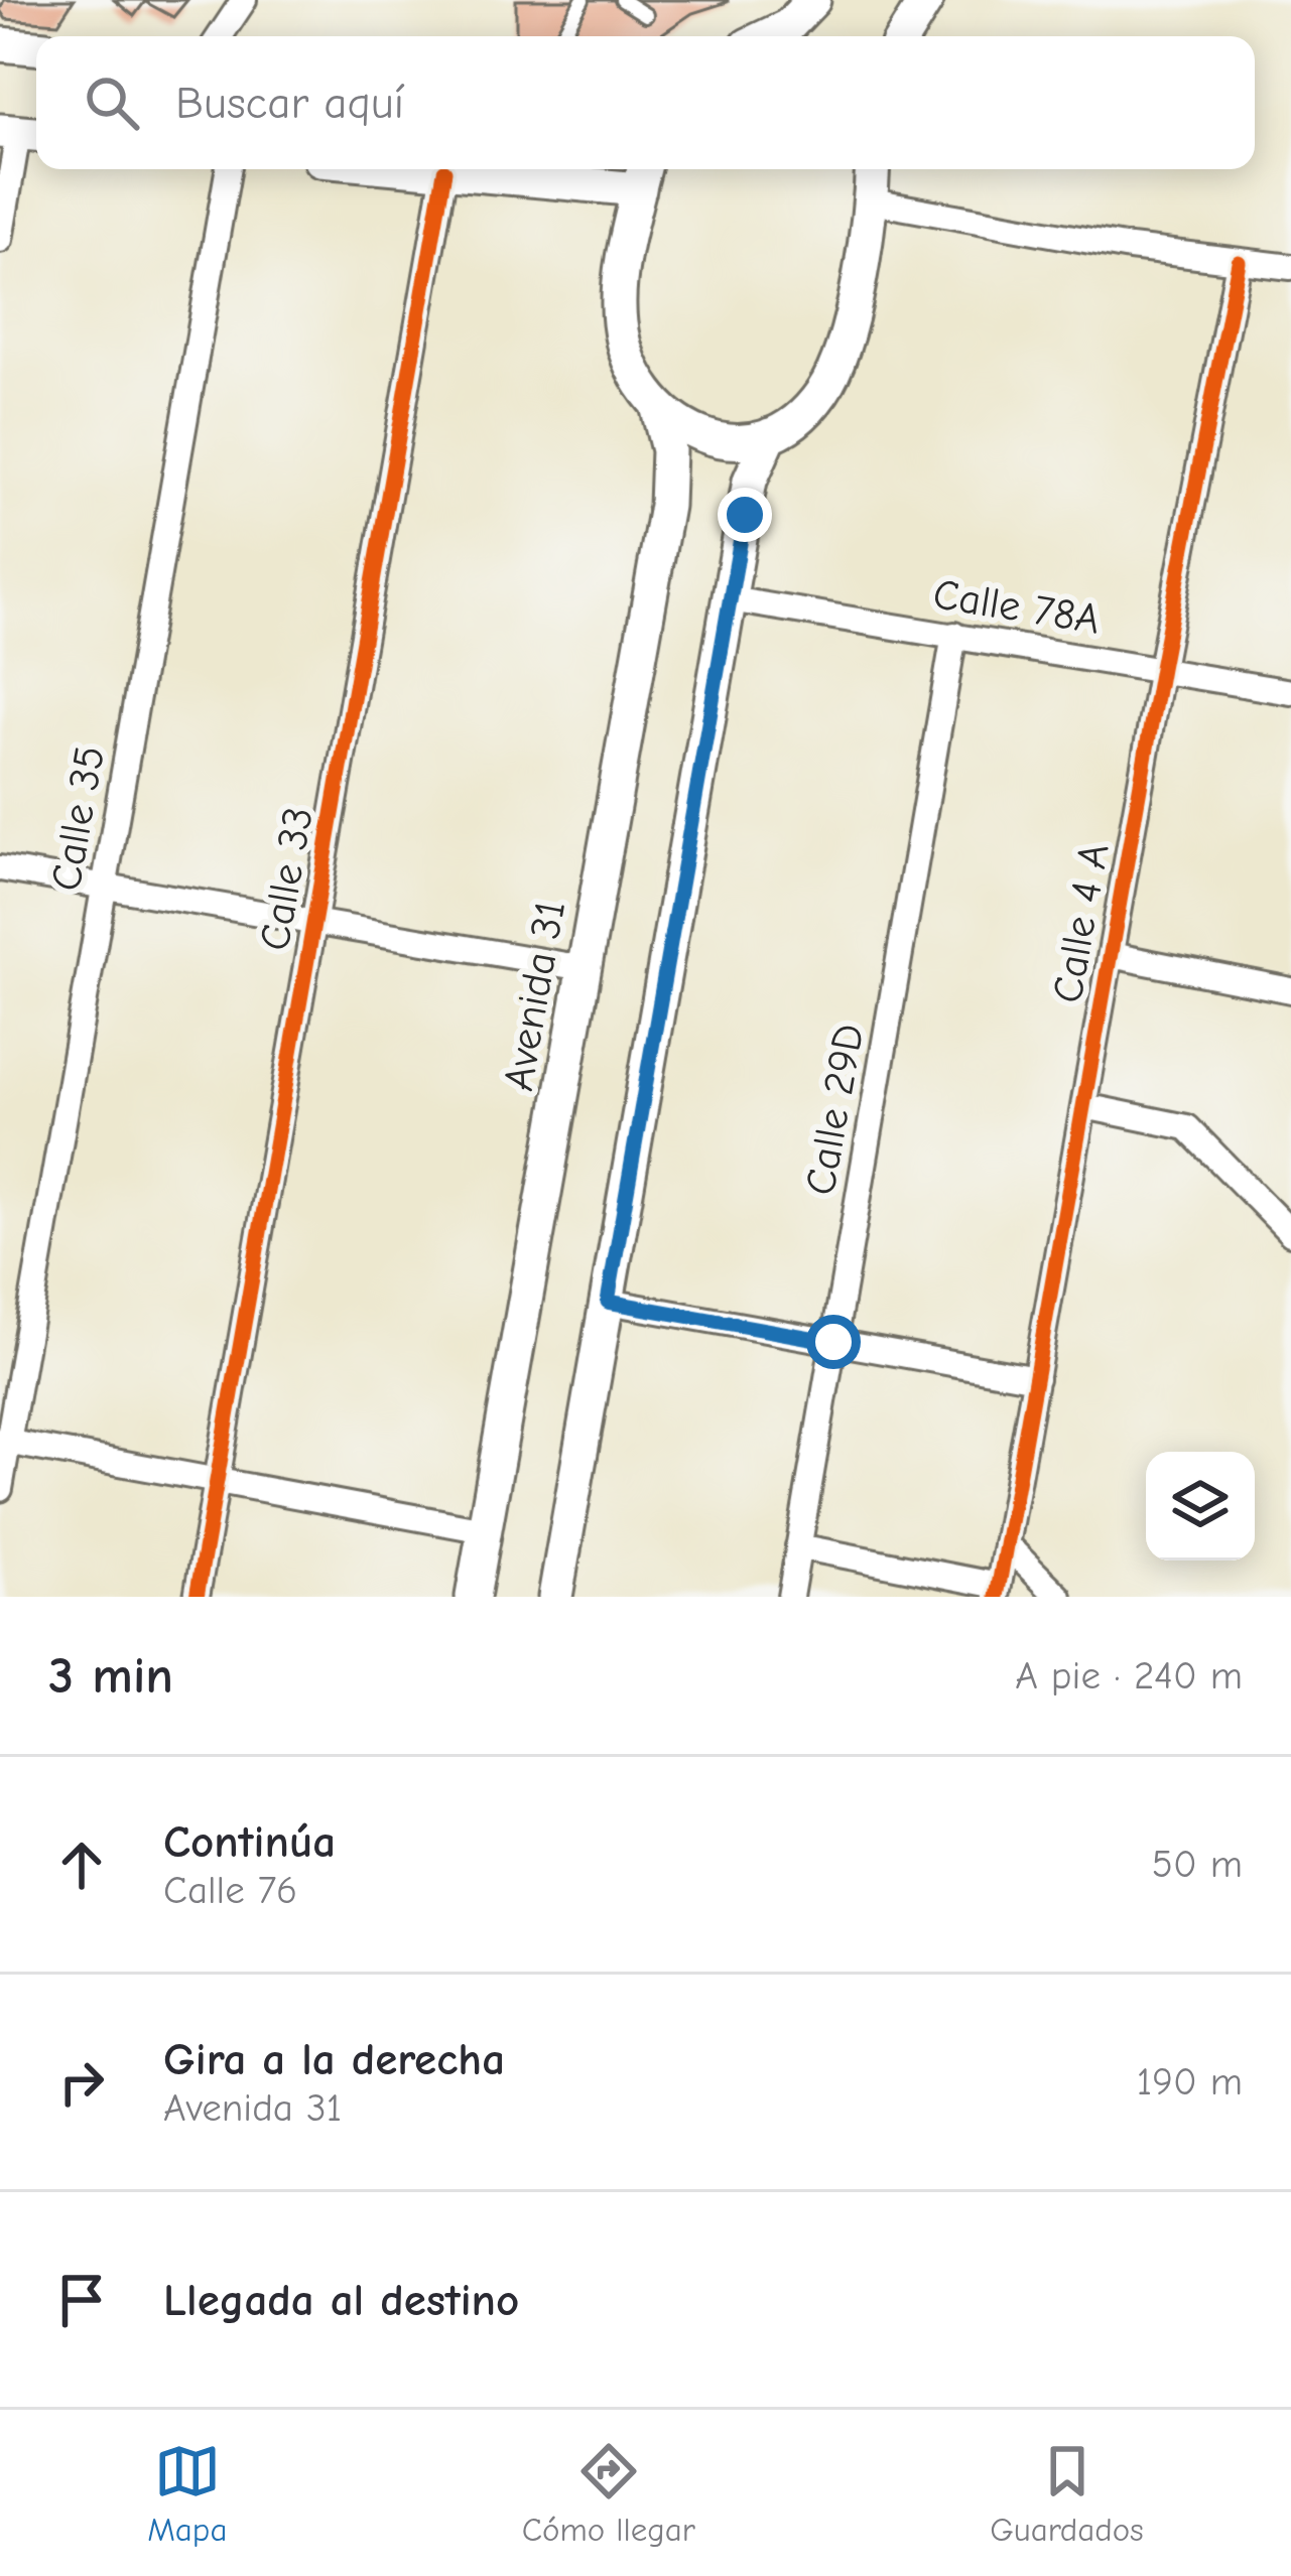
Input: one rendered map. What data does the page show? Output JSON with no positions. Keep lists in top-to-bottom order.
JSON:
{
  "streets": {
    "main road": ["Avenida 31"],
    "street": [
      "Calle 78A",
      "Calle 35",
      "Calle 33",
      "Calle 4 A",
      "Calle 29D"
    ]
  },
  "crossings": [
    ["Calle 78A", "Calle 4 A"],
    ["Calle 78A", "Calle 29D"]
  ],
  "page": {
    "search": "Buscar aquí",
    "heading": ["3 min", "A pie · 240 m"],
    "list": [
      ["Continúa", "Calle 76", "50 m"],
      ["Gira a la derecha", "Avenida 31", "190 m"],
      "Llegada al destino"
    ],
    "nav": ["Mapa", "Cómo llegar", "Guardados"]
  }
}
